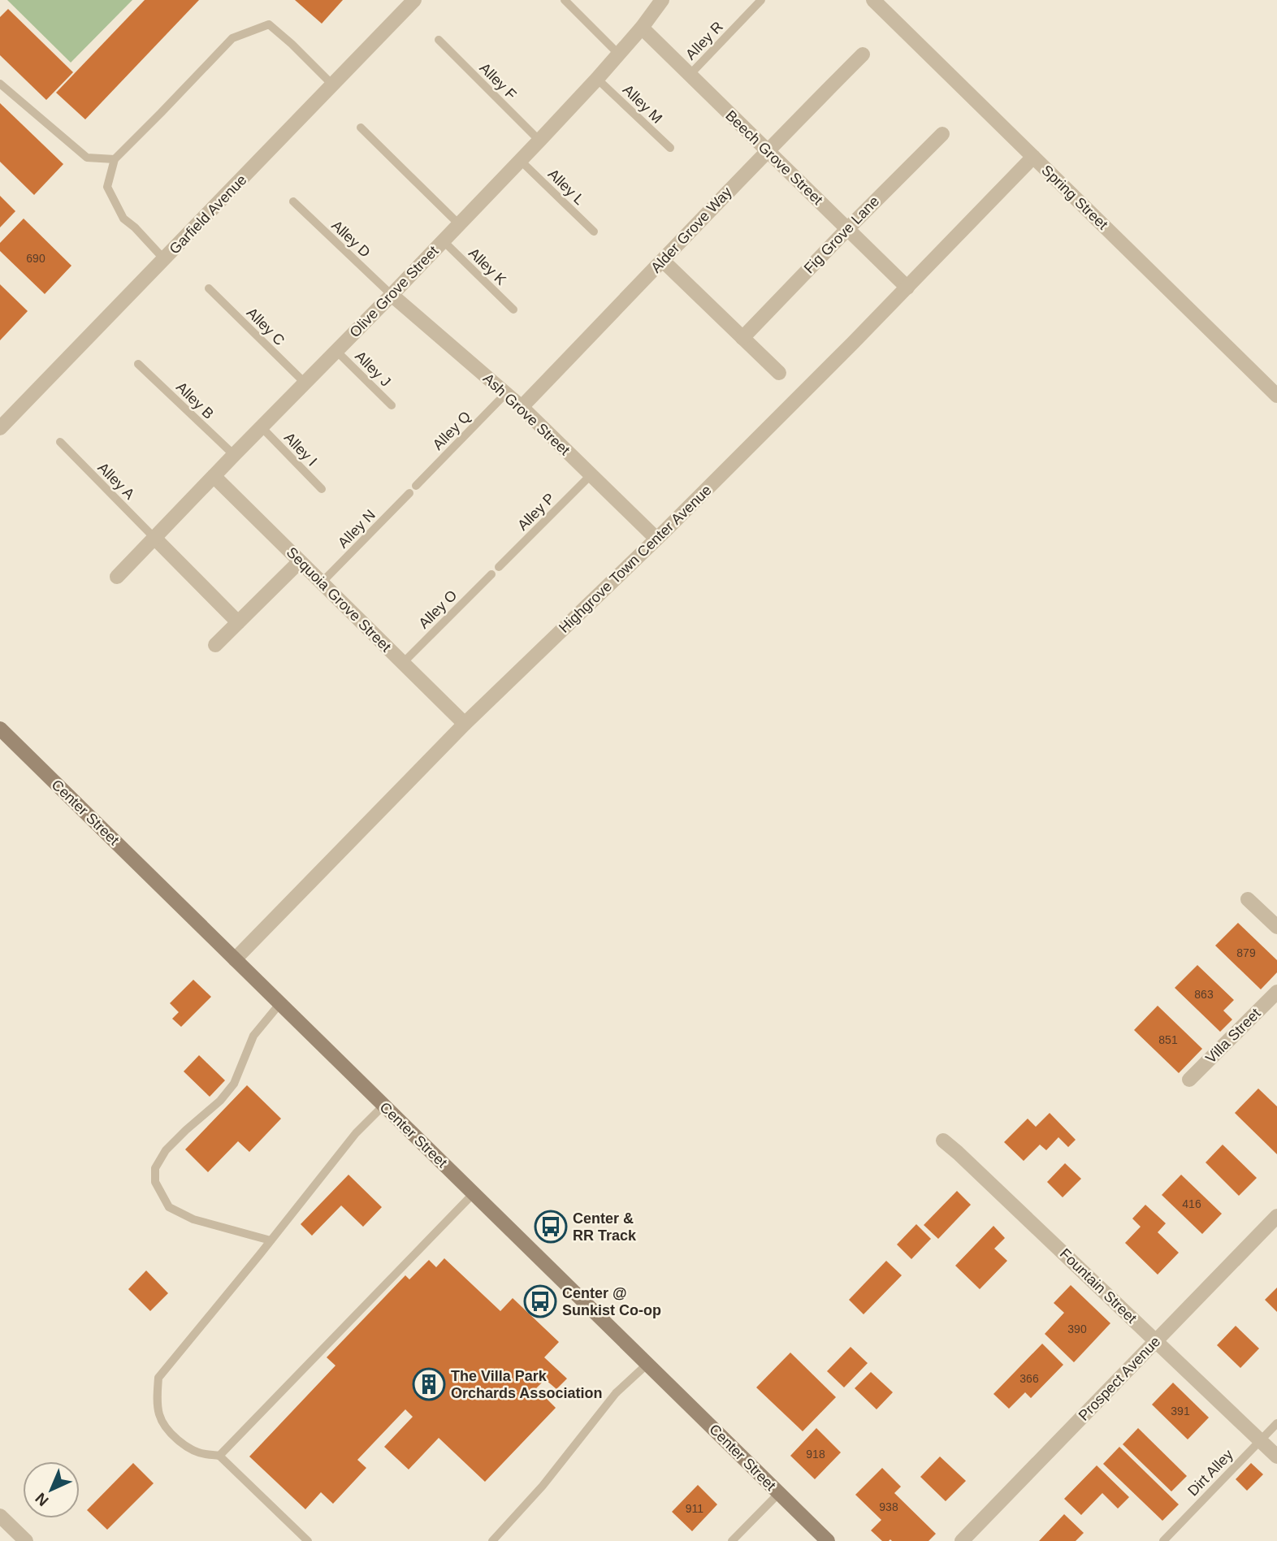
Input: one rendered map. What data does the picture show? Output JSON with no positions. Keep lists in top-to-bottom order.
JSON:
{
  "streets": {
    "main road": ["Center Street"],
    "street": [
      "Beech Grove Street",
      "Spring Street",
      "Garfield Avenue",
      "Alder Grove Way",
      "Fig Grove Lane",
      "Olive Grove Street",
      "Ash Grove Street",
      "Highgrove Town Center Avenue",
      "Sequoia Grove Street",
      "Villa Street",
      "Fountain Street",
      "Prospect Avenue"
    ],
    "lane": [
      "Alley R",
      "Alley F",
      "Alley M",
      "Alley L",
      "Alley D",
      "Alley K",
      "Alley C",
      "Alley J",
      "Alley B",
      "Alley Q",
      "Alley I",
      "Alley A",
      "Alley P",
      "Alley N",
      "Alley O",
      "Dirt Alley"
    ]
  },
  "crossings": [
    ["Alley R", "Beech Grove Street"],
    ["Alley F", "Olive Grove Street"],
    ["Alley M", "Olive Grove Street"],
    ["Beech Grove Street", "Alder Grove Way"],
    ["Beech Grove Street", "Fig Grove Lane"],
    ["Beech Grove Street", "Olive Grove Street"],
    ["Beech Grove Street", "Highgrove Town Center Avenue"],
    ["Alley L", "Olive Grove Street"],
    ["Spring Street", "Highgrove Town Center Avenue"],
    ["Alder Grove Way", "Ash Grove Street"],
    ["Alley D", "Olive Grove Street"],
    ["Alley D", "Ash Grove Street"],
    ["Alley K", "Olive Grove Street"],
    ["Olive Grove Street", "Alley C"],
    ["Olive Grove Street", "Alley J"],
    ["Olive Grove Street", "Alley B"],
    ["Olive Grove Street", "Ash Grove Street"],
    ["Olive Grove Street", "Alley I"],
    ["Olive Grove Street", "Alley A"],
    ["Olive Grove Street", "Sequoia Grove Street"],
    ["Ash Grove Street", "Alley Q"],
    ["Ash Grove Street", "Alley P"],
    ["Ash Grove Street", "Highgrove Town Center Avenue"],
    ["Alley Q", "Alley N"],
    ["Alley N", "Sequoia Grove Street"],
    ["Highgrove Town Center Avenue", "Sequoia Grove Street"],
    ["Highgrove Town Center Avenue", "Center Street"],
    ["Sequoia Grove Street", "Alley O"],
    ["Fountain Street", "Prospect Avenue"],
    ["Fountain Street", "Dirt Alley"]
  ],
  "places": {
    "bus stop": ["Center & RR Track", "Center @ Sunkist Co-op"],
    "building": ["The Villa Park Orchards Association"]
  },
  "house_numbers": [
    "690",
    "879",
    "863",
    "851",
    "416",
    "390",
    "366",
    "391",
    "918",
    "938",
    "911"
  ],
  "north": "bottom left"
}
